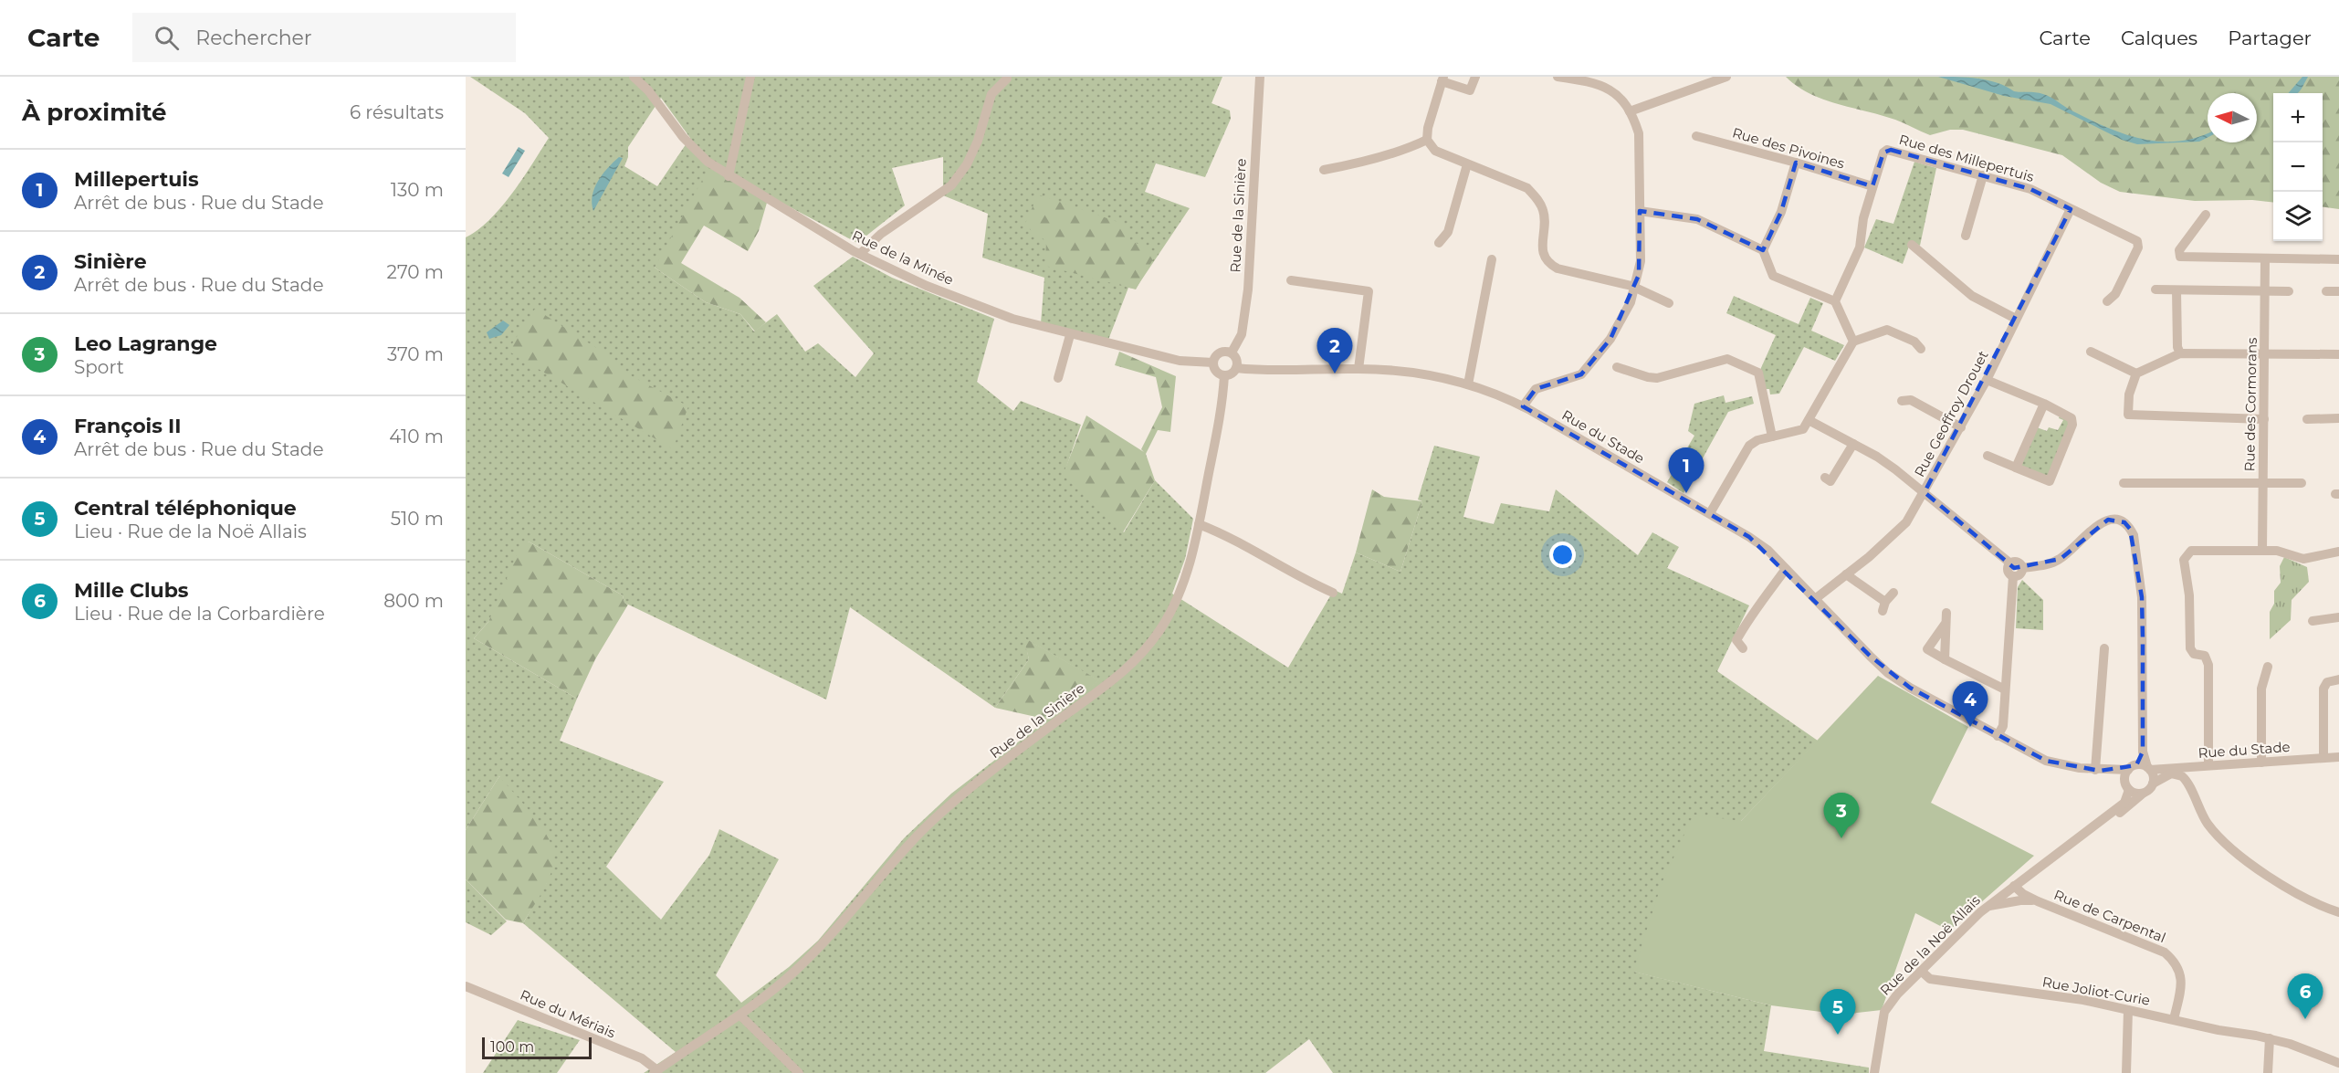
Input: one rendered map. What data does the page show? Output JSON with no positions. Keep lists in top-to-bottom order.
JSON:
{
  "streets": {
    "street": [
      "Rue des Pivoines",
      "Rue des Millepertuis",
      "Rue de la Sinière",
      "Rue de la Minée",
      "Rue des Cormorans",
      "Rue Geoffroy Drouet",
      "Rue du Stade",
      "Rue de Carpental",
      "Rue de la Noë Allais",
      "Rue Joliot-Curie",
      "Rue du Mériais"
    ]
  },
  "crossings": [
    ["Rue des Pivoines", "Rue des Millepertuis"],
    ["Rue des Millepertuis", "Rue Geoffroy Drouet"],
    ["Rue de la Sinière", "Rue de la Minée"],
    ["Rue de la Sinière", "Rue du Stade"],
    ["Rue de la Sinière", "Rue du Mériais"],
    ["Rue de la Minée", "Rue du Stade"],
    ["Rue Geoffroy Drouet", "Rue du Stade"],
    ["Rue du Stade", "Rue de la Noë Allais"],
    ["Rue de Carpental", "Rue de la Noë Allais"],
    ["Rue de Carpental", "Rue Joliot-Curie"],
    ["Rue de la Noë Allais", "Rue Joliot-Curie"]
  ],
  "scale_bar": "100 m",
  "north": "left",
  "page": {
    "header": "Carte",
    "search": "Rechercher",
    "nav": ["Carte", "Calques", "Partager"],
    "heading": ["À proximité", "6 résultats"],
    "map_buttons": ["+", "−"],
    "list": [
      {
        "mark": "1",
        "name": "Millepertuis",
        "note": "Arrêt de bus · Rue du Stade",
        "value": "130 m"
      },
      {
        "mark": "2",
        "name": "Sinière",
        "note": "Arrêt de bus · Rue du Stade",
        "value": "270 m"
      },
      {
        "mark": "3",
        "name": "Leo Lagrange",
        "note": "Sport",
        "value": "370 m"
      },
      {
        "mark": "4",
        "name": "François II",
        "note": "Arrêt de bus · Rue du Stade",
        "value": "410 m"
      },
      {
        "mark": "5",
        "name": "Central téléphonique",
        "note": "Lieu · Rue de la Noë Allais",
        "value": "510 m"
      },
      {
        "mark": "6",
        "name": "Mille Clubs",
        "note": "Lieu · Rue de la Corbardière",
        "value": "800 m"
      }
    ],
    "pins": [
      "2",
      "1",
      "4",
      "3",
      "6",
      "5"
    ],
    "scale": "100 m"
  }
}
